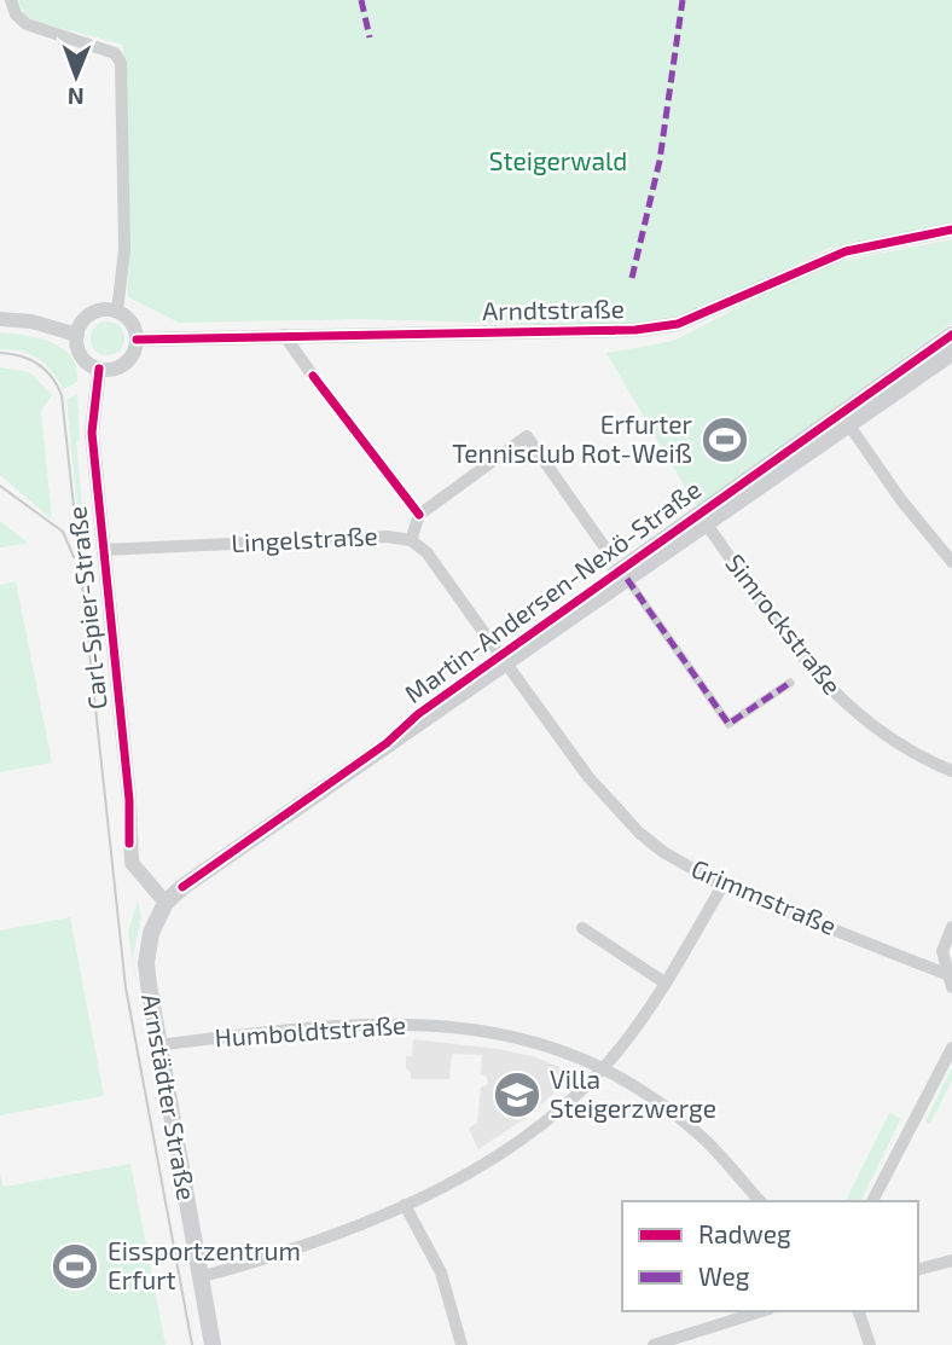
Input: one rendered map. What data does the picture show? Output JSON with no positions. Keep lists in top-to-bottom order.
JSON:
{
  "streets": {
    "main road": ["Martin-Andersen-Nexö-Straße", "Arnstädter Straße"],
    "street": [
      "Arndtstraße",
      "Lingelstraße",
      "Carl-Spier-Straße",
      "Simrockstraße",
      "Grimmstraße",
      "Humboldtstraße"
    ]
  },
  "crossings": [
    ["Arndtstraße", "Carl-Spier-Straße"],
    ["Lingelstraße", "Martin-Andersen-Nexö-Straße"],
    ["Lingelstraße", "Carl-Spier-Straße"],
    ["Lingelstraße", "Grimmstraße"],
    ["Martin-Andersen-Nexö-Straße", "Carl-Spier-Straße"],
    ["Martin-Andersen-Nexö-Straße", "Simrockstraße"],
    ["Martin-Andersen-Nexö-Straße", "Grimmstraße"],
    ["Martin-Andersen-Nexö-Straße", "Arnstädter Straße"],
    ["Carl-Spier-Straße", "Arnstädter Straße"],
    ["Humboldtstraße", "Arnstädter Straße"]
  ],
  "parks": ["Steigerwald"],
  "places": {
    "sports": ["Erfurter Tennisclub Rot-Weiß", "Eissportzentrum Erfurt"],
    "school or university": ["Villa Steigerzwerge"]
  },
  "legend": ["Radweg", "Weg"],
  "north": "bottom"
}
